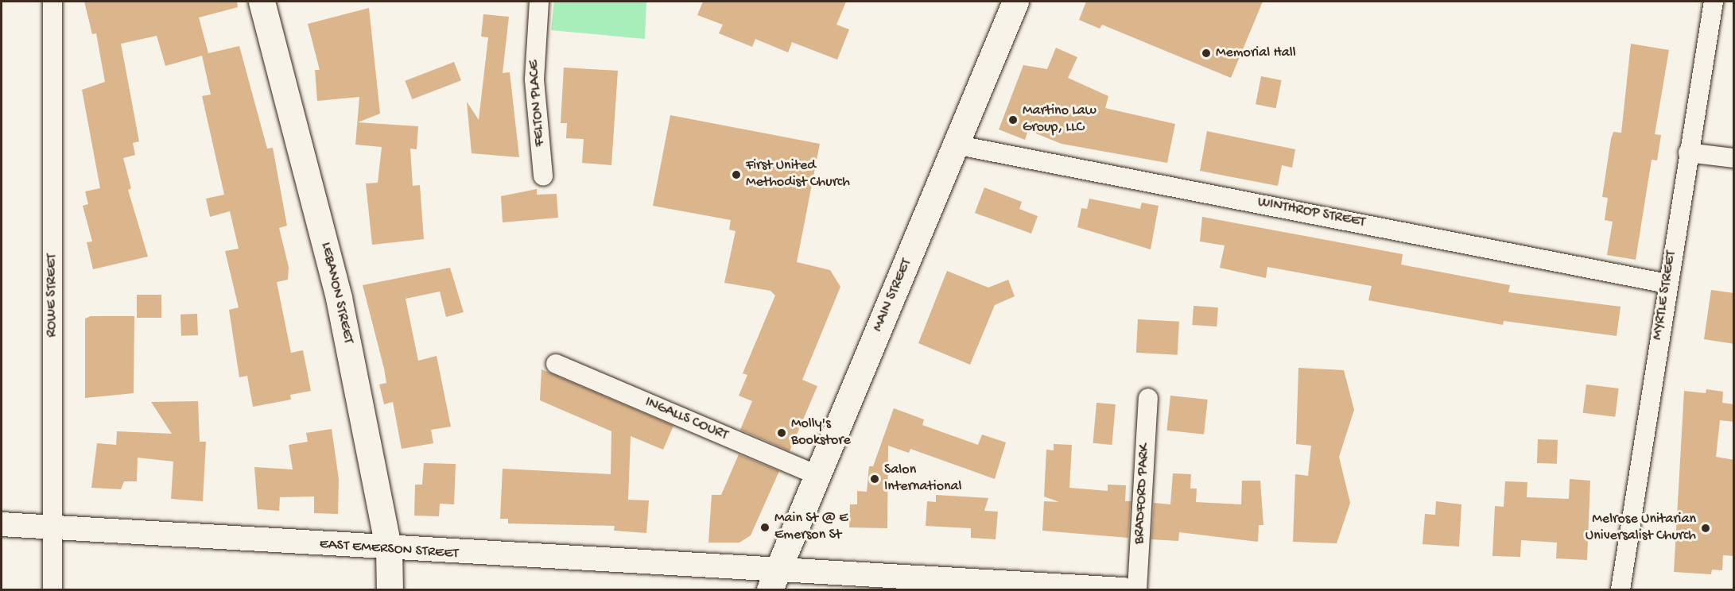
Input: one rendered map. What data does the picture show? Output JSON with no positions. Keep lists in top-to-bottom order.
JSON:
{
  "streets": {
    "main road": ["LEBANON STREET", "MAIN STREET"],
    "street": [
      "FELTON PLACE",
      "WINTHROP STREET",
      "ROWE STREET",
      "MYRTLE STREET",
      "INGALLS COURT",
      "BRADFORD PARK",
      "EAST EMERSON STREET"
    ]
  },
  "crossings": [
    ["WINTHROP STREET", "MAIN STREET"],
    ["WINTHROP STREET", "MYRTLE STREET"],
    ["LEBANON STREET", "EAST EMERSON STREET"],
    ["ROWE STREET", "EAST EMERSON STREET"],
    ["MAIN STREET", "INGALLS COURT"],
    ["MAIN STREET", "EAST EMERSON STREET"]
  ],
  "places": [
    "Memorial Hall",
    "Martino Law Group, LLC",
    "First United Methodist Church",
    "Molly's Bookstore",
    "Salon International",
    "Main St @ E Emerson St",
    "Melrose Unitarian Universalist Church"
  ]
}
